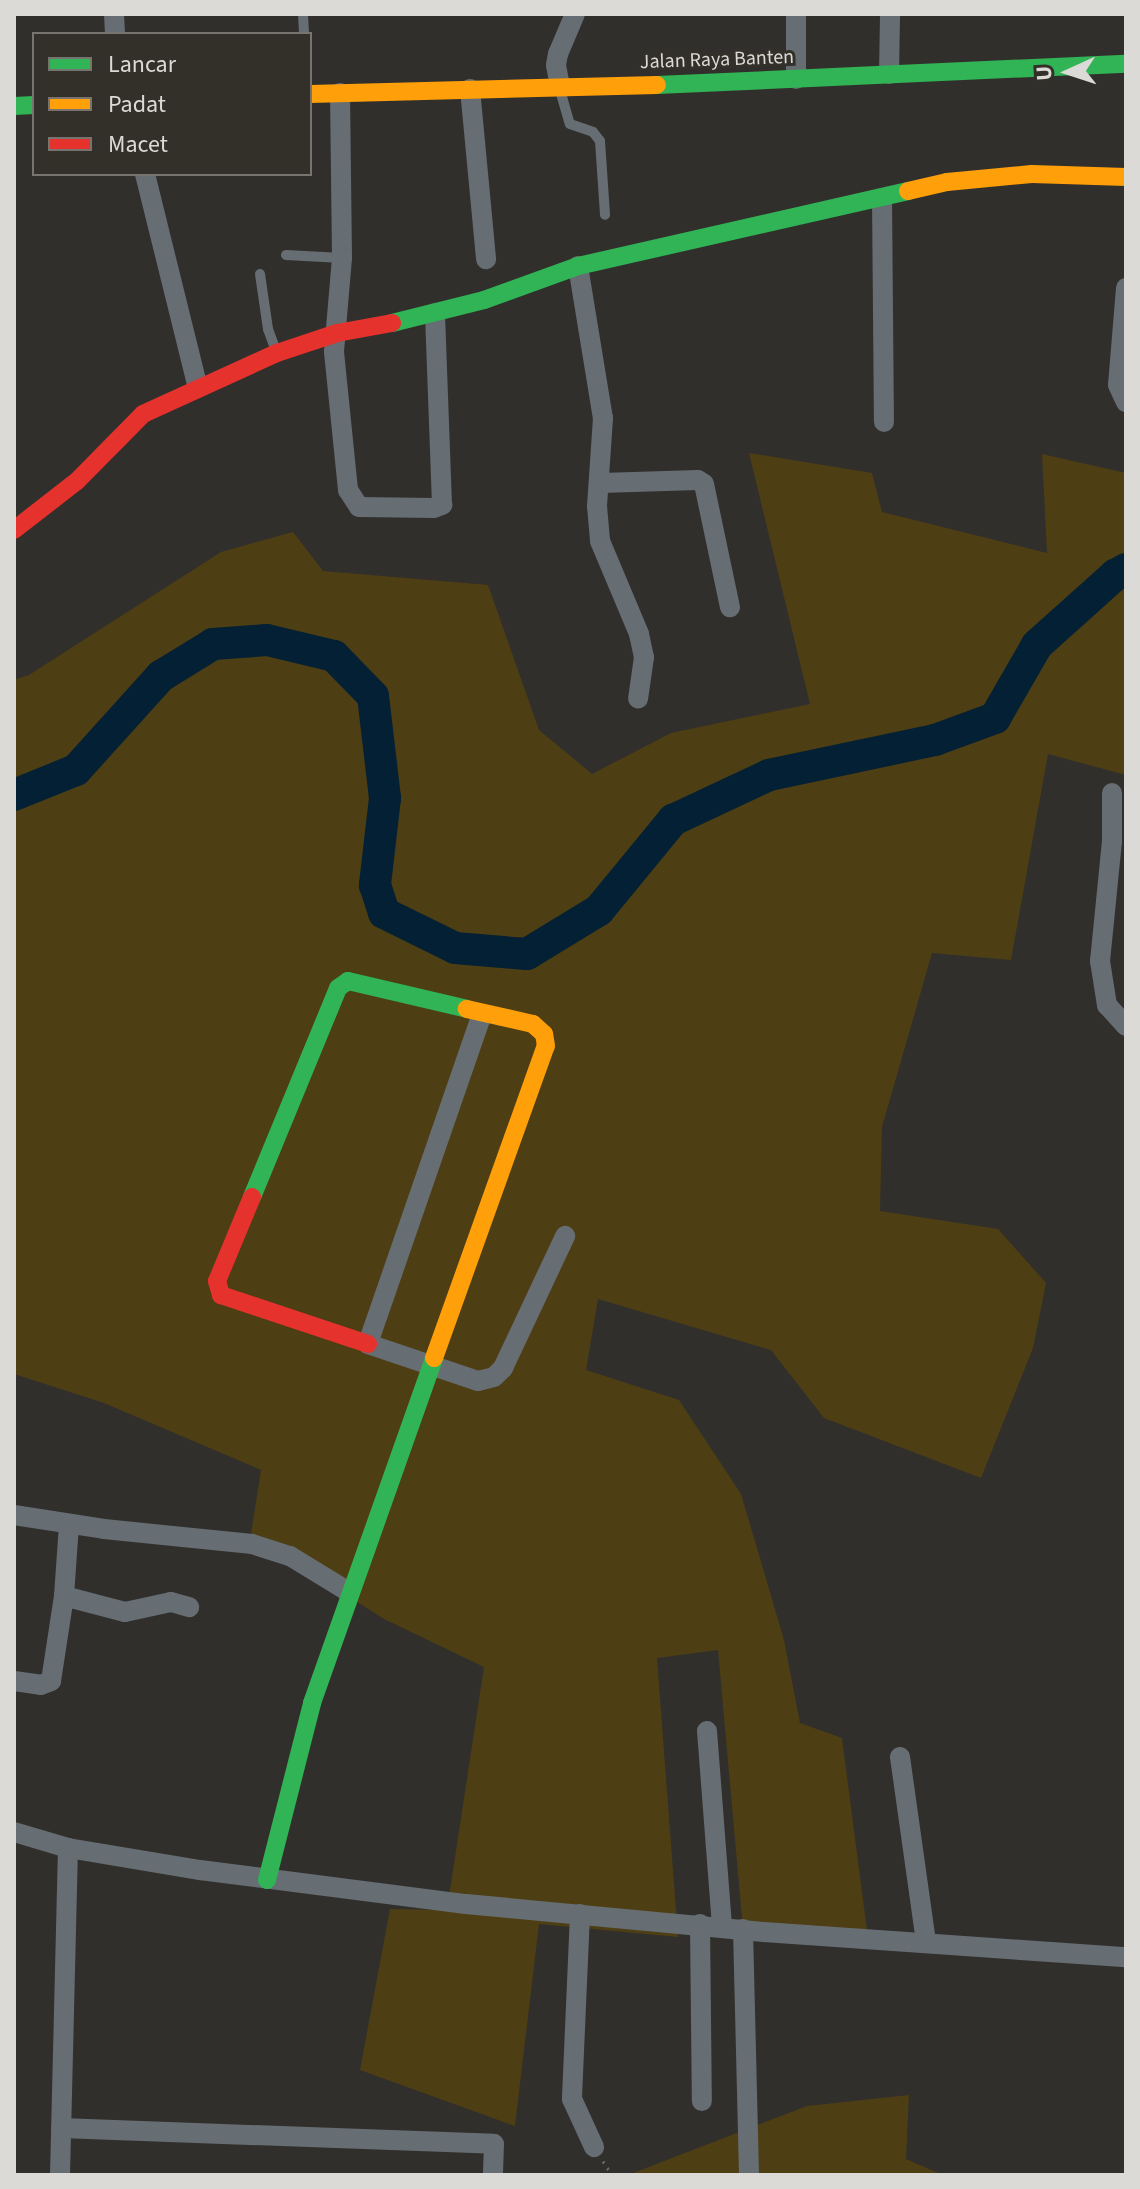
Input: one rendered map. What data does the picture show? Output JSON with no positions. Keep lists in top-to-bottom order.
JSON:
{
  "streets": {
    "street": ["Jalan Raya Banten"]
  },
  "legend": ["Lancar", "Padat", "Macet"],
  "north": "left"
}
